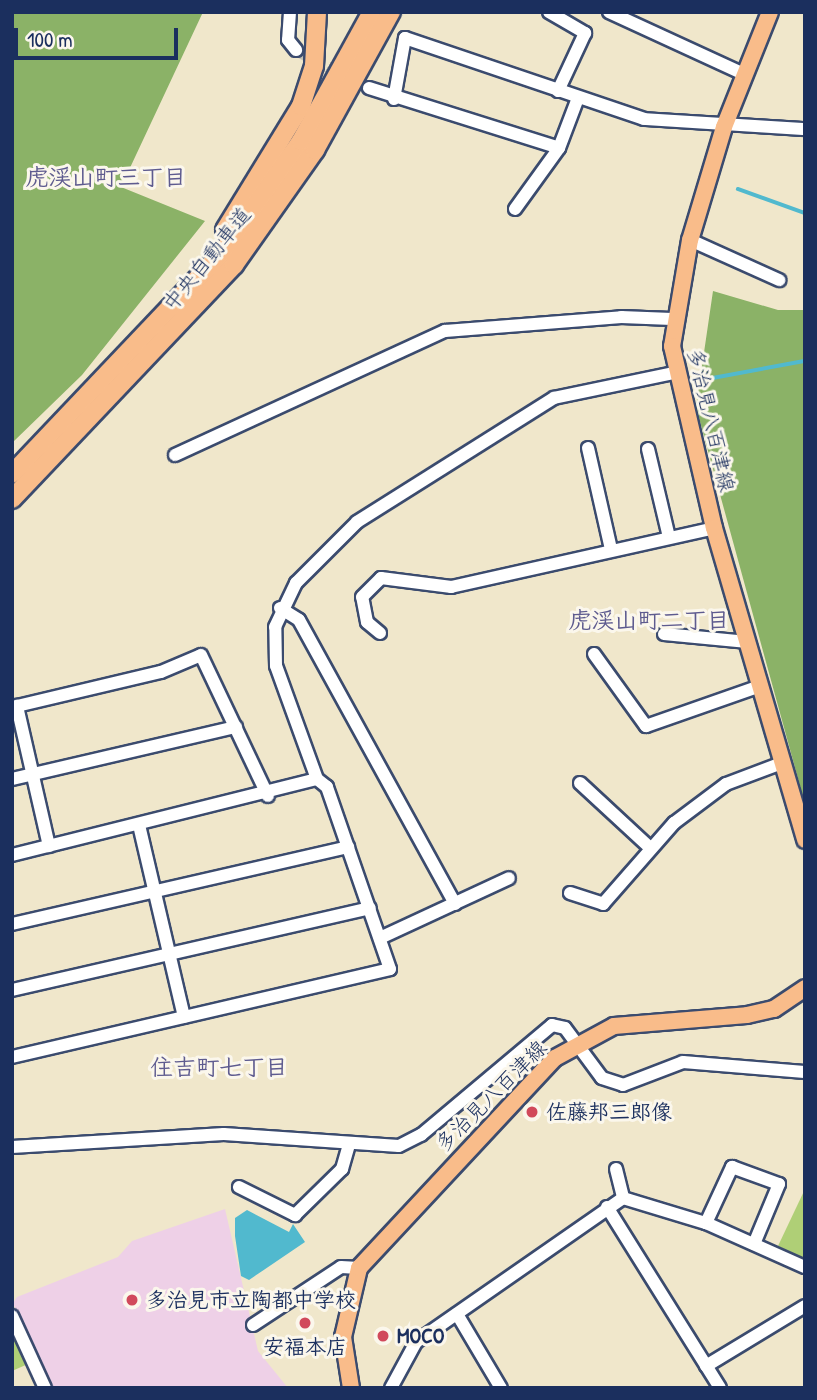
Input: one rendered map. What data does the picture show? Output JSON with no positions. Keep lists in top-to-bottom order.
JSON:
{
  "streets": {
    "highway": ["中央自動車道"],
    "main road": ["多治見八百津線"]
  },
  "districts": ["虎渓山町三丁目", "虎渓山町二丁目", "住吉町七丁目"],
  "places": [
    "佐藤邦三郎像",
    "多治見市立陶都中学校",
    "安福本店",
    "MOCO"
  ],
  "scale_bar": "100 m"
}
